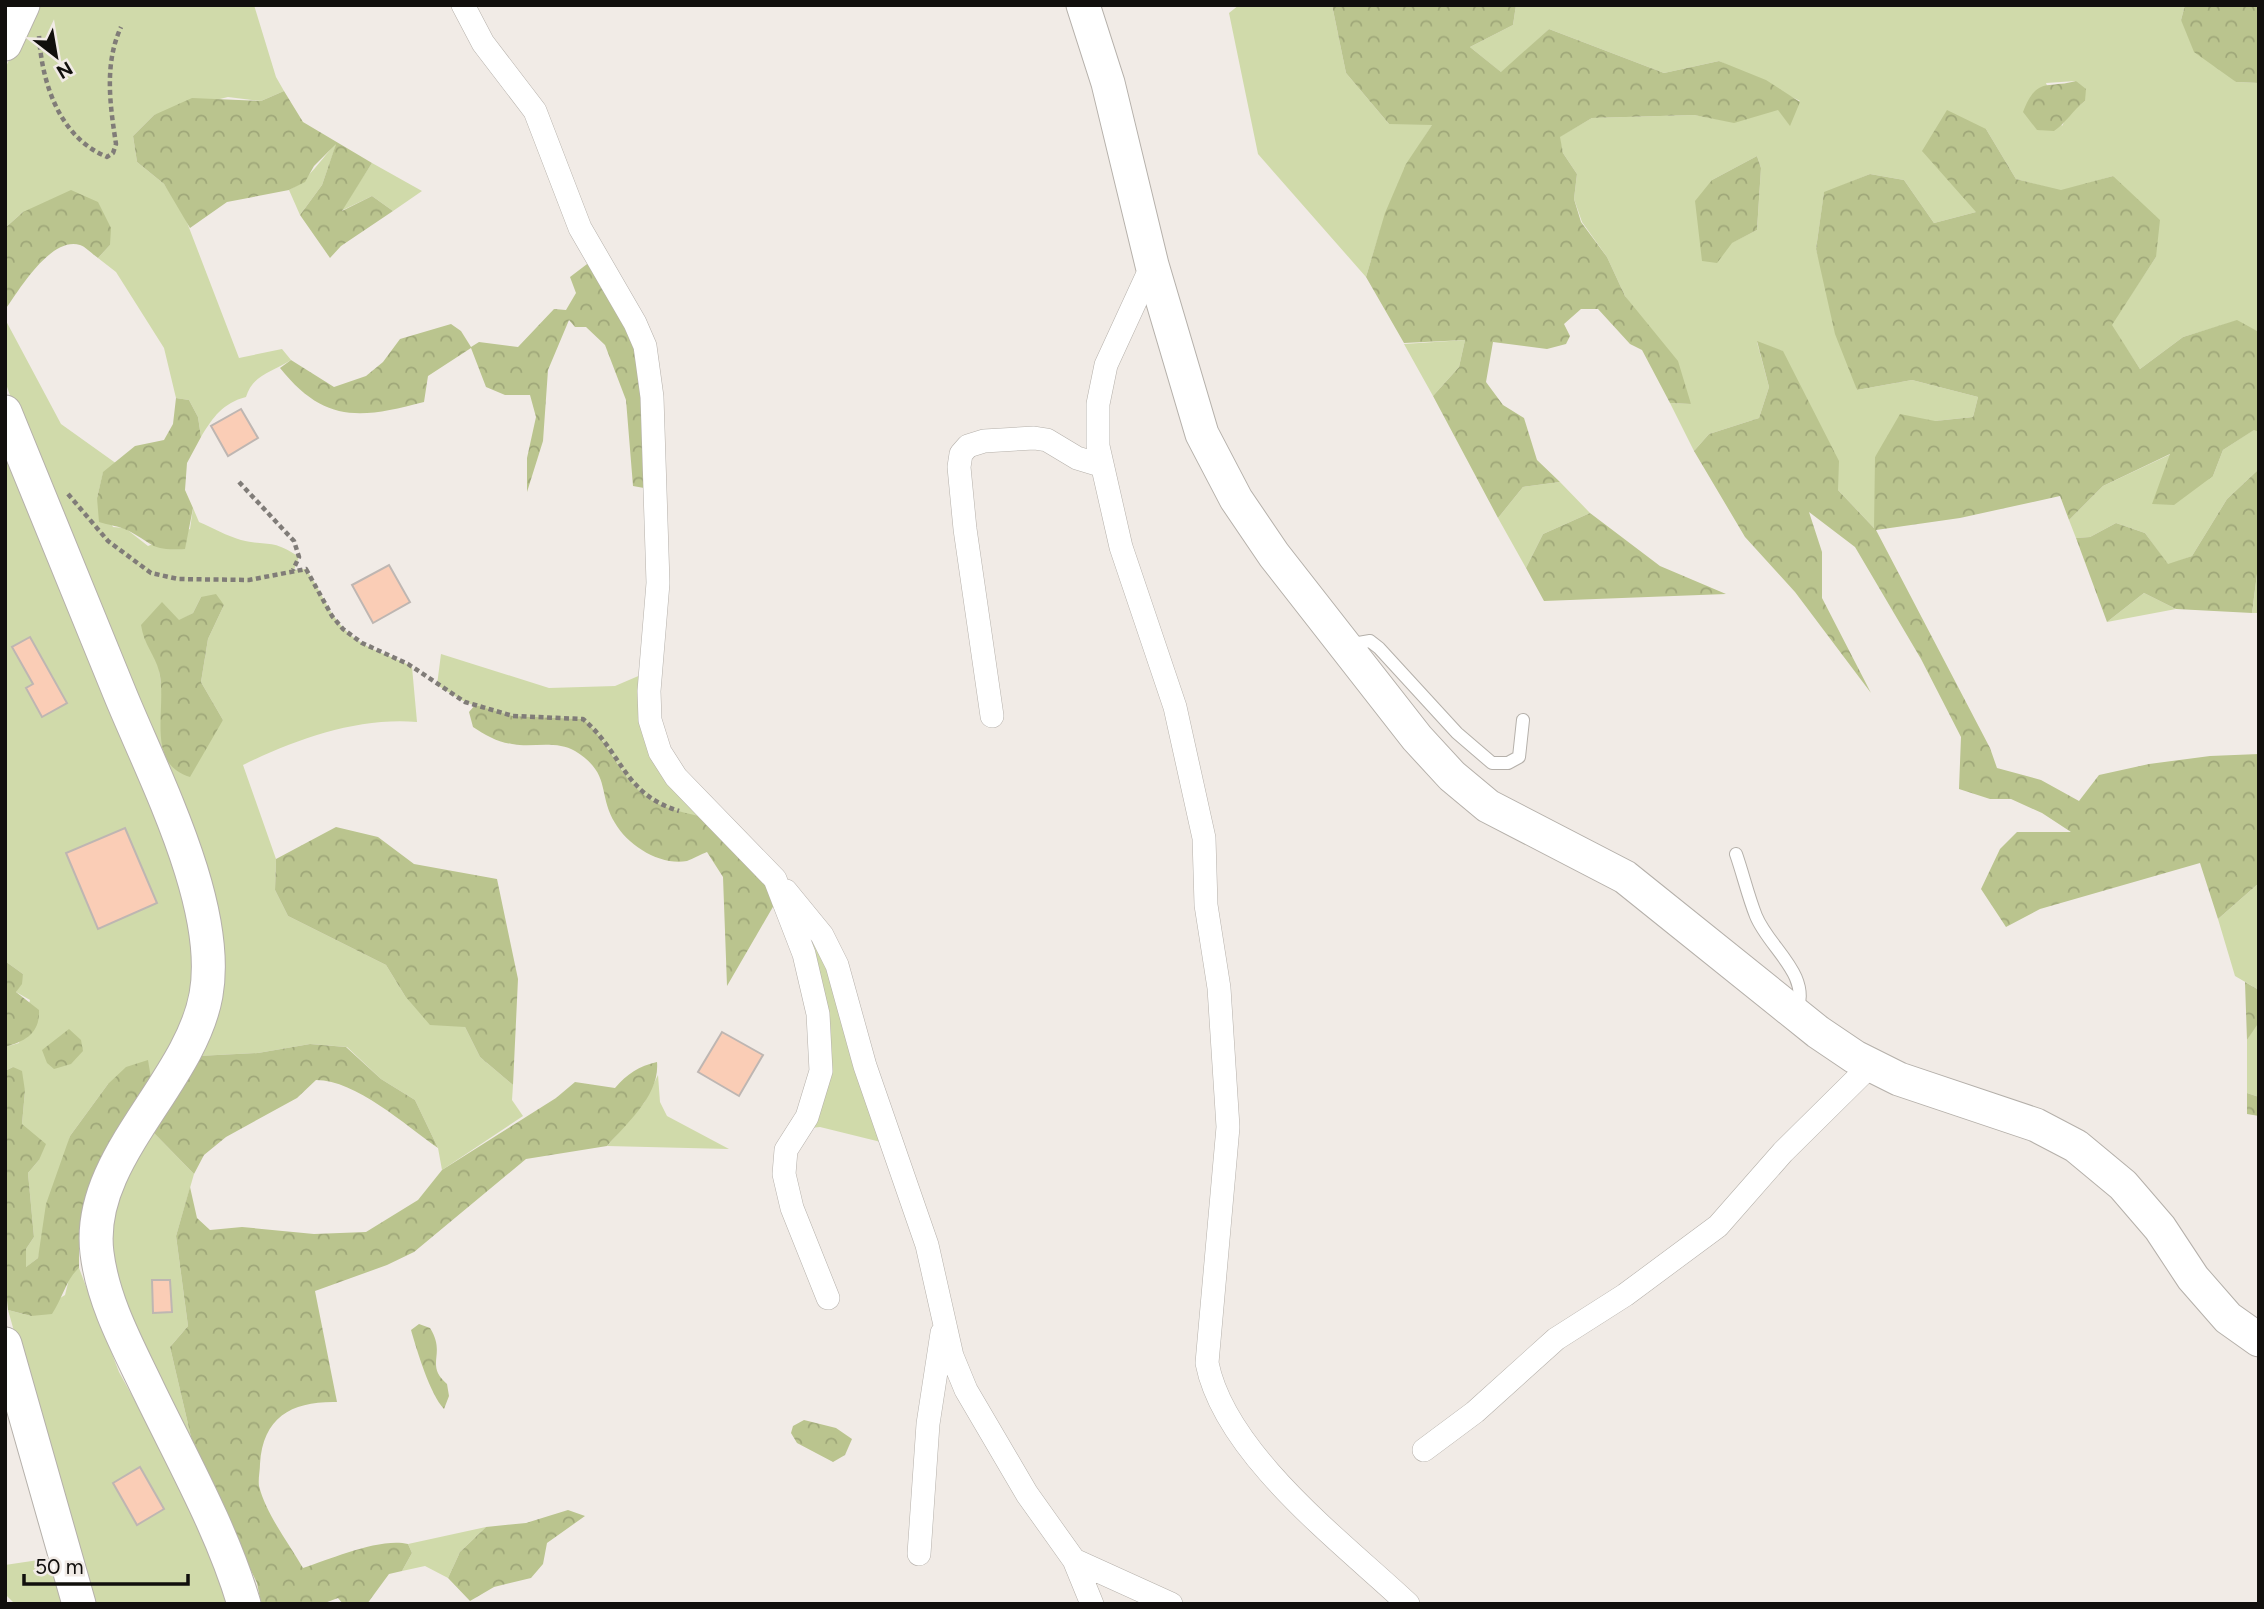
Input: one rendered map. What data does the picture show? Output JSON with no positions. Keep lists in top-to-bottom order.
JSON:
{
  "scale_bar": "50 m",
  "north": "bottom right"
}
